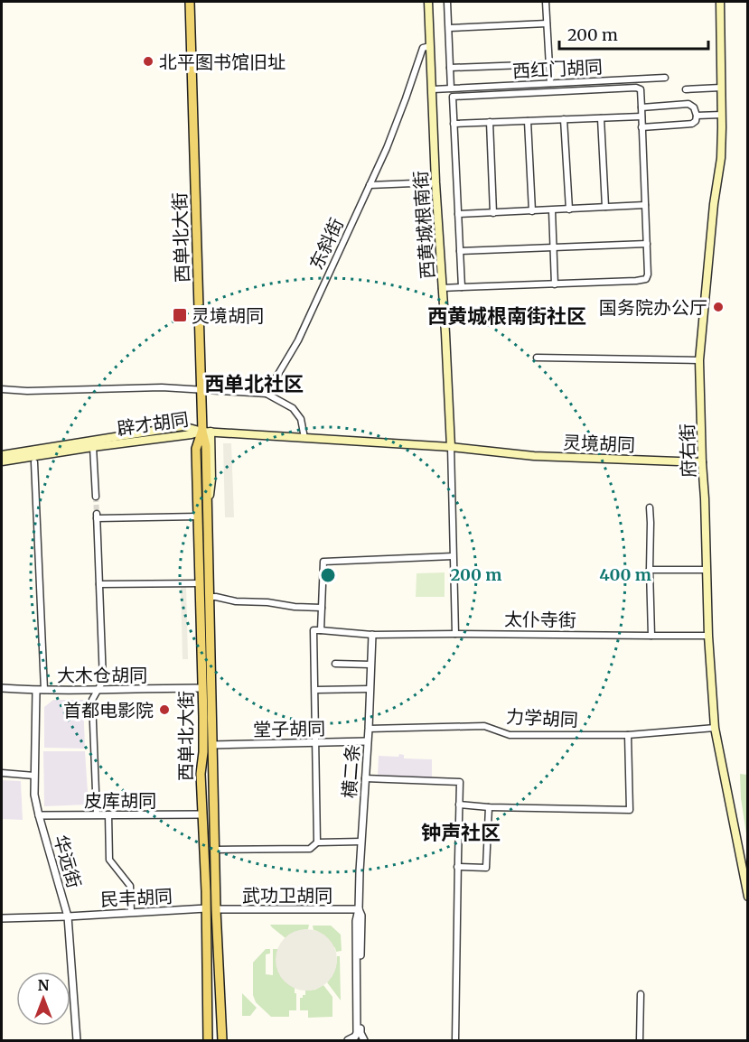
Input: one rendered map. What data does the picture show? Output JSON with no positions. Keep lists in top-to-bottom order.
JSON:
{
  "streets": {
    "main road": [
      "西黄城根南街",
      "西单北大街",
      "辟才胡同",
      "灵境胡同",
      "府右街"
    ],
    "street": [
      "西红门胡同",
      "东斜街",
      "太仆寺街",
      "大木仓胡同",
      "力学胡同",
      "堂子胡同",
      "横二条",
      "皮库胡同",
      "华远街",
      "武功卫胡同",
      "民丰胡同"
    ]
  },
  "crossings": [
    ["西红门胡同", "西黄城根南街"],
    ["西黄城根南街", "东斜街"],
    ["西黄城根南街", "灵境胡同"],
    ["西单北大街", "辟才胡同"],
    ["西单北大街", "灵境胡同"],
    ["西单北大街", "大木仓胡同"],
    ["西单北大街", "堂子胡同"],
    ["西单北大街", "皮库胡同"],
    ["西单北大街", "武功卫胡同"],
    ["西单北大街", "民丰胡同"],
    ["辟才胡同", "灵境胡同"],
    ["灵境胡同", "府右街"],
    ["府右街", "太仆寺街"],
    ["府右街", "力学胡同"],
    ["太仆寺街", "横二条"],
    ["大木仓胡同", "华远街"],
    ["力学胡同", "横二条"],
    ["堂子胡同", "横二条"],
    ["横二条", "武功卫胡同"],
    ["皮库胡同", "华远街"],
    ["华远街", "民丰胡同"]
  ],
  "districts": ["西黄城根南街社区", "西单北社区", "钟声社区"],
  "places": {
    "other": ["北平图书馆旧址", "国务院办公厅", "首都电影院"],
    "transit": ["灵境胡同"]
  },
  "scale_bar": "200 m",
  "north": "top",
  "rings": ["200 m", "400 m"]
}
